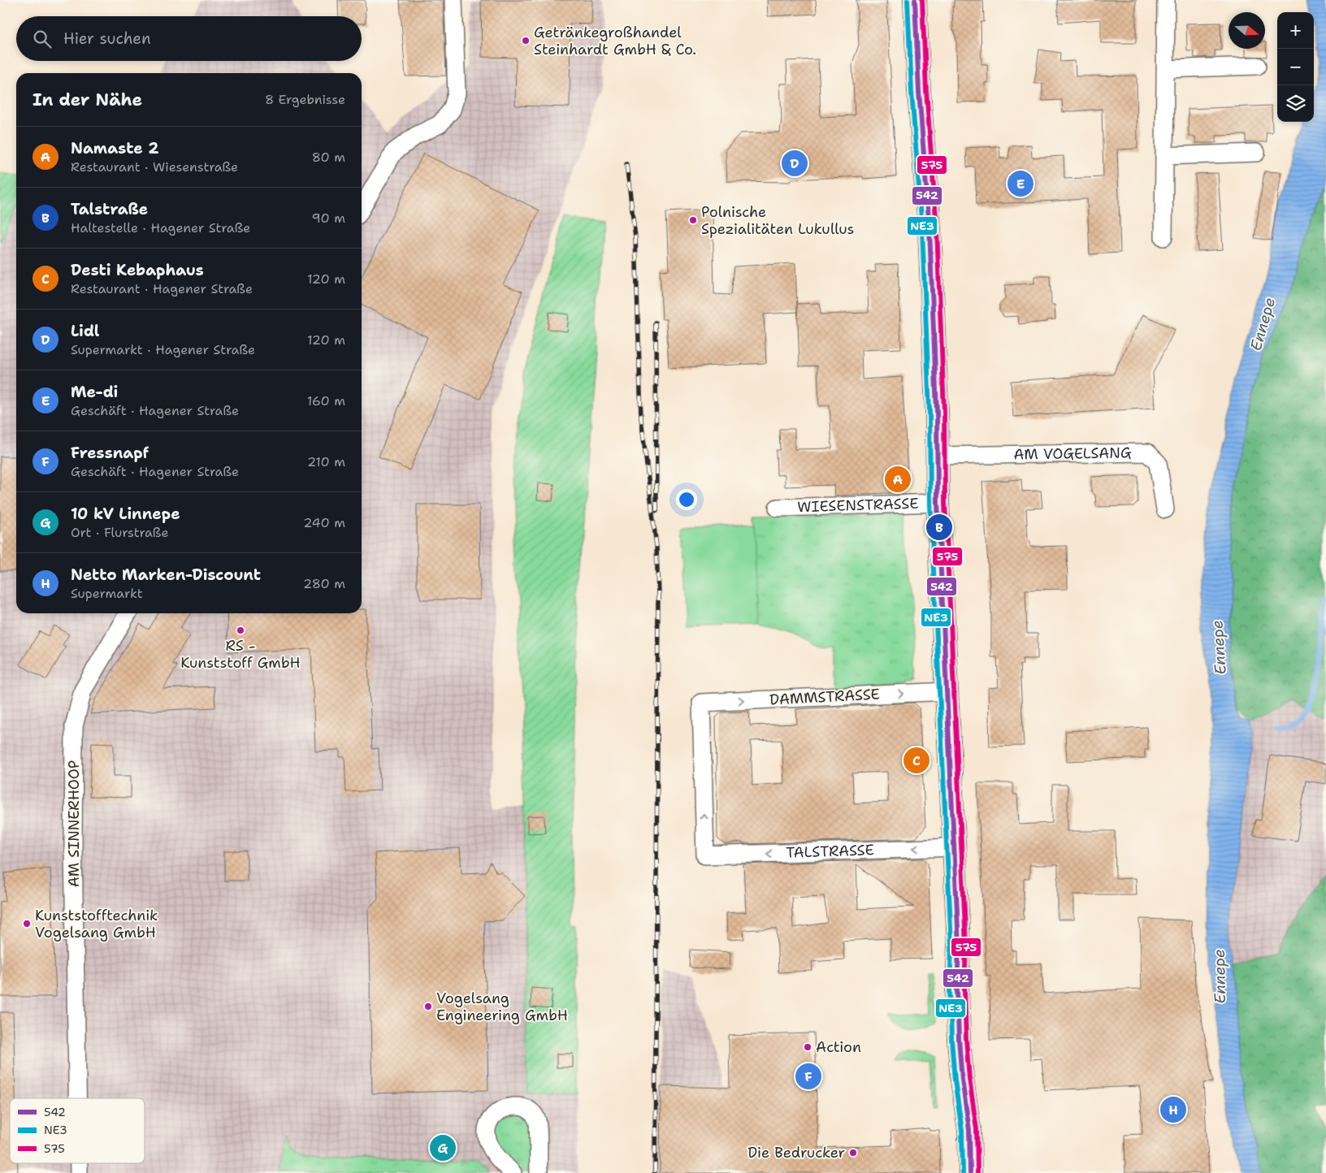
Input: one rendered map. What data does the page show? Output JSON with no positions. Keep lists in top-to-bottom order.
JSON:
{
  "streets": {
    "street": [
      "AM VOGELSANG",
      "WIESENSTRASSE",
      "DAMMSTRASSE",
      "AM SINNERHOOP",
      "TALSTRASSE"
    ]
  },
  "crossings": [
    ["DAMMSTRASSE", "TALSTRASSE"]
  ],
  "one_way": ["TALSTRASSE"],
  "water": ["Ennepe"],
  "places": [
    "Getränkegroßhandel Steinhardt GmbH & Co.",
    "Polnische Spezialitäten Lukullus",
    "RS - Kunststoff GmbH",
    "Kunststofftechnik Vogelsang GmbH",
    "Vogelsang Engineering GmbH",
    "Action",
    "Die Bedrucker"
  ],
  "lines": ["transit line 542", "transit line NE3", "transit line 575"],
  "legend": ["542", "NE3", "575"],
  "north": "right",
  "page": {
    "map_buttons": ["+", "−"],
    "search": "Hier suchen",
    "heading": ["In der Nähe", "8 Ergebnisse"],
    "list": [
      {
        "mark": "A",
        "name": "Namaste 2",
        "note": "Restaurant · Wiesenstraße",
        "value": "80 m"
      },
      {
        "mark": "B",
        "name": "Talstraße",
        "note": "Haltestelle · Hagener Straße",
        "value": "90 m"
      },
      {
        "mark": "C",
        "name": "Desti Kebaphaus",
        "note": "Restaurant · Hagener Straße",
        "value": "120 m"
      },
      {
        "mark": "D",
        "name": "Lidl",
        "note": "Supermarkt · Hagener Straße",
        "value": "120 m"
      },
      {
        "mark": "E",
        "name": "Me-di",
        "note": "Geschäft · Hagener Straße",
        "value": "160 m"
      },
      {
        "mark": "F",
        "name": "Fressnapf",
        "note": "Geschäft · Hagener Straße",
        "value": "210 m"
      },
      {
        "mark": "G",
        "name": "10 kV Linnepe",
        "note": "Ort · Flurstraße",
        "value": "240 m"
      },
      {
        "mark": "H",
        "name": "Netto Marken-Discount",
        "note": "Supermarkt",
        "value": "280 m"
      }
    ],
    "pins": [
      "D",
      "E",
      "A",
      "B",
      "C",
      "F",
      "H",
      "G"
    ]
  }
}
